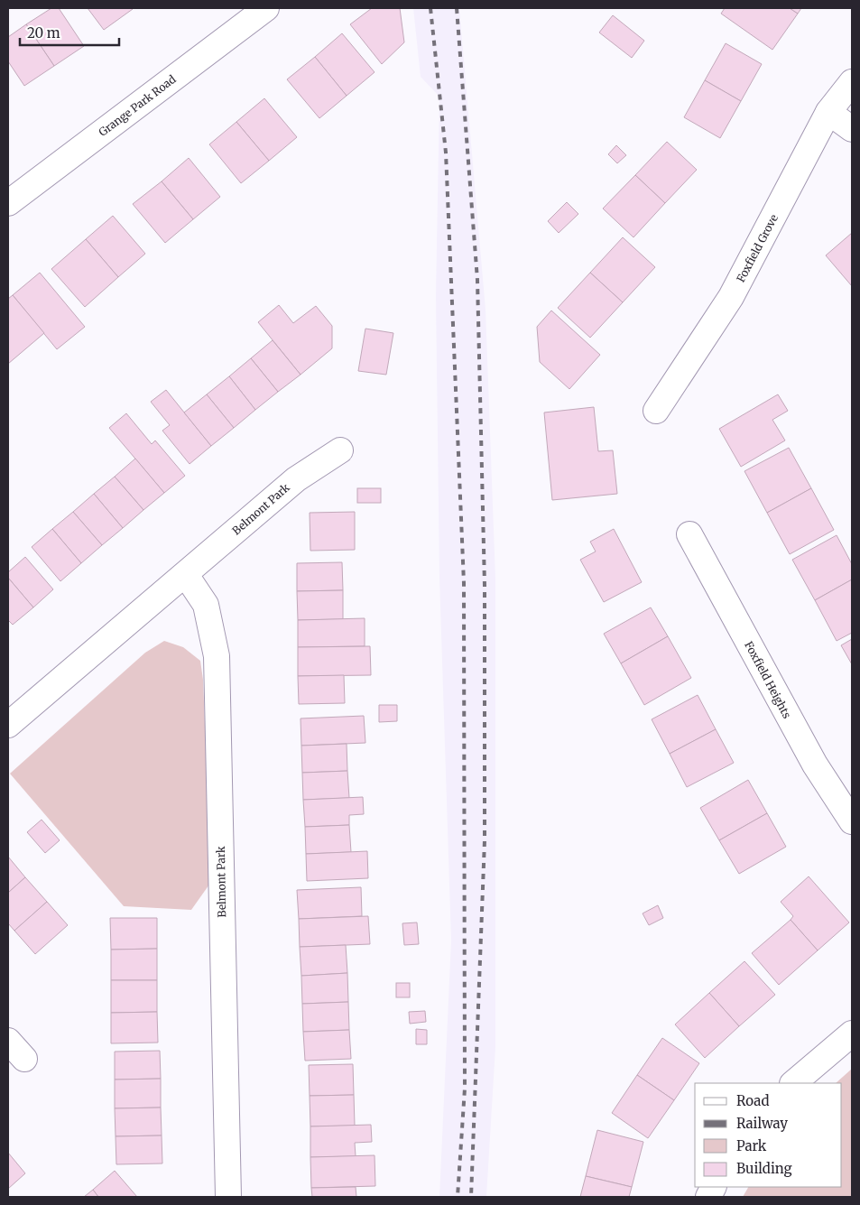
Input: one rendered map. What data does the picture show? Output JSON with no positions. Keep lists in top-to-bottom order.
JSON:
{
  "streets": {
    "street": [
      "Grange Park Road",
      "Foxfield Grove",
      "Belmont Park",
      "Foxfield Heights"
    ]
  },
  "legend": [
    "Road",
    "Railway",
    "Park",
    "Building"
  ],
  "scale_bar": "20 m"
}
